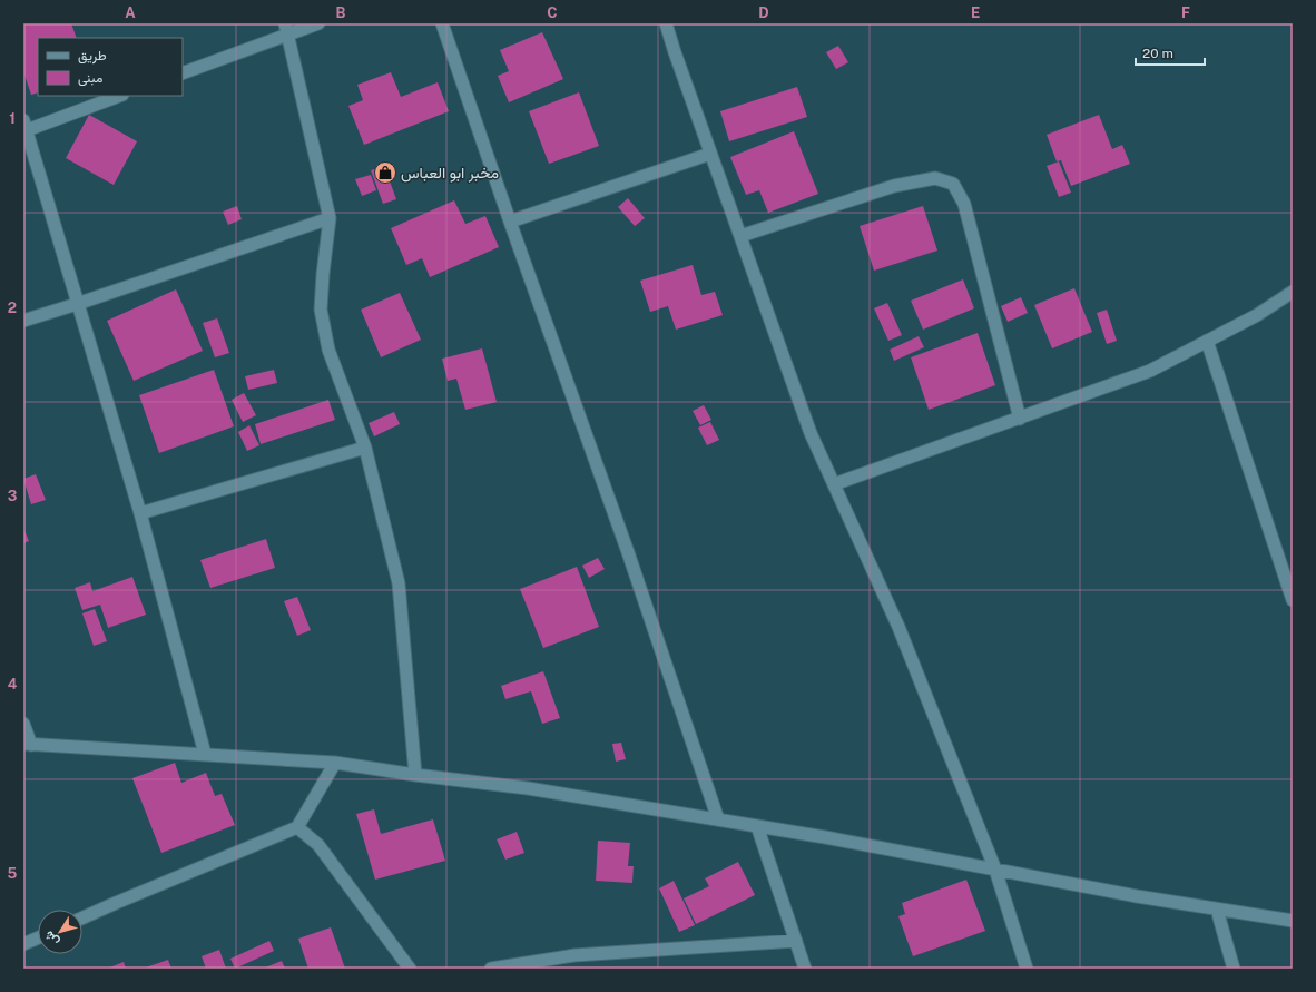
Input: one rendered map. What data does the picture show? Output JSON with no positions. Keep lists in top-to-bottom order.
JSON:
{
  "places": {
    "shop": ["مخبر ابو العباس"]
  },
  "legend": ["طريق", "مبنى"],
  "scale_bar": "20 m",
  "north": "bottom left",
  "grid": {
    "columns": [
      "A",
      "B",
      "C",
      "D",
      "E",
      "F"
    ],
    "rows": [
      "1",
      "2",
      "3",
      "4",
      "5"
    ]
  }
}
